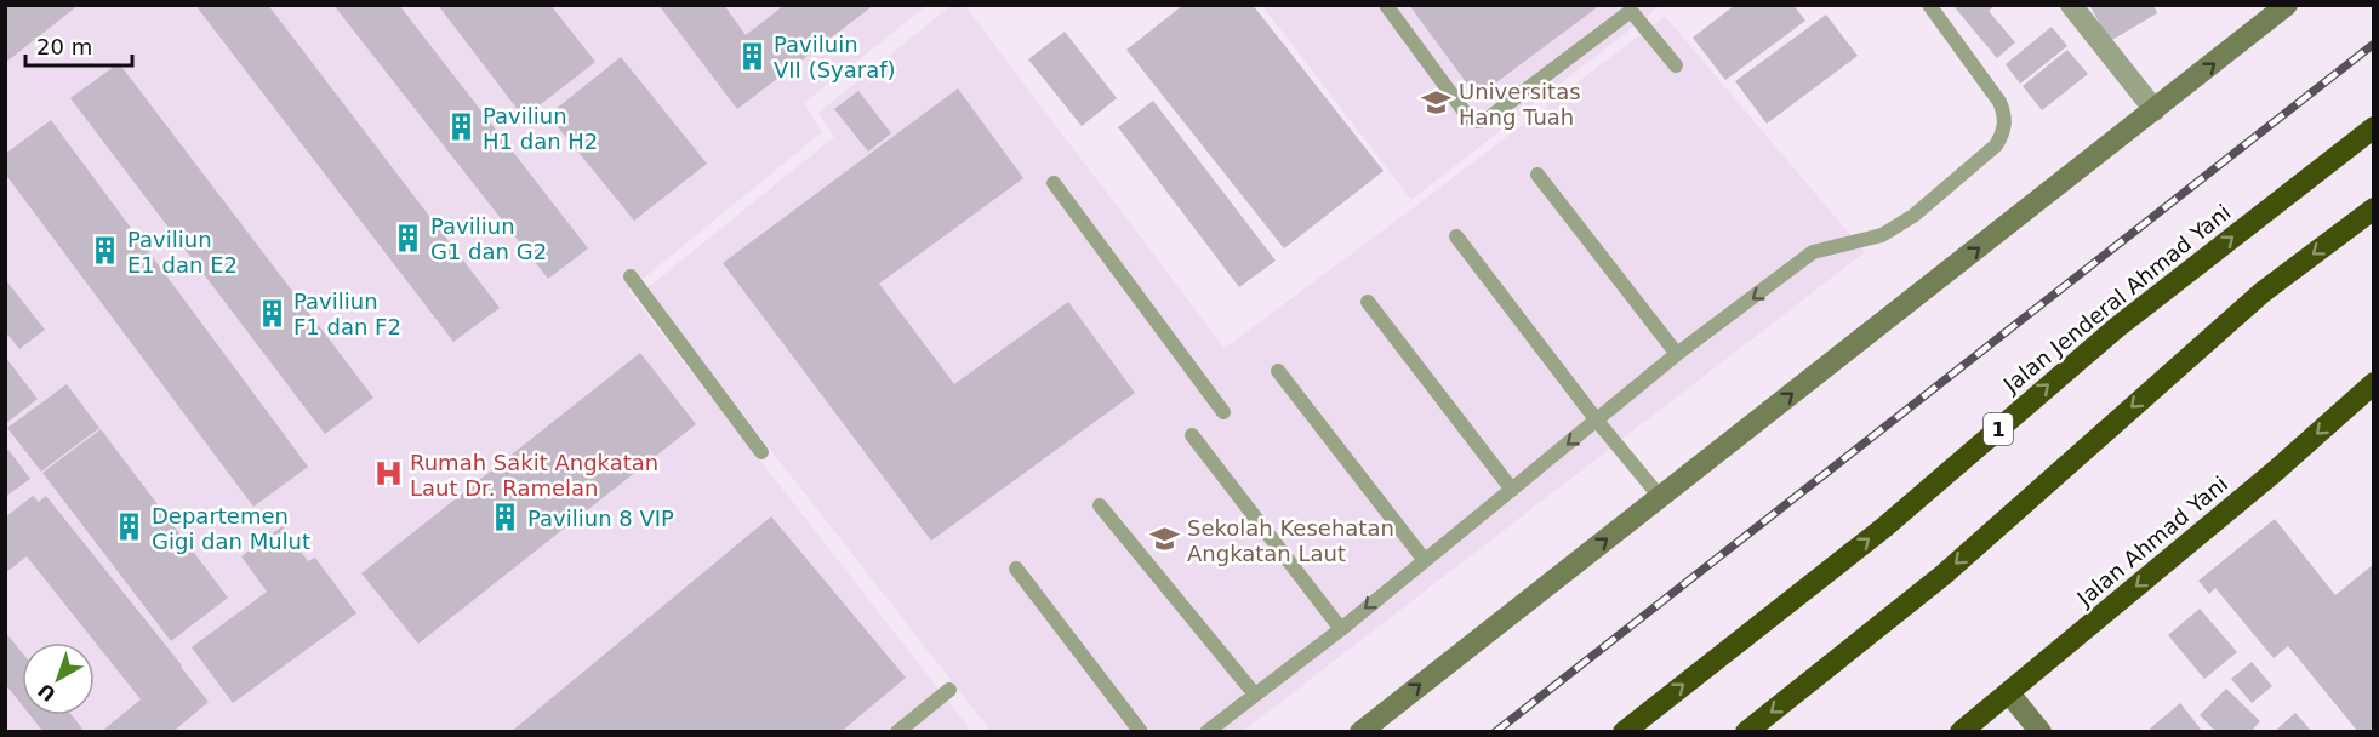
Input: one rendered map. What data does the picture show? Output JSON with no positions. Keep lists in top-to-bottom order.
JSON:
{
  "streets": {
    "highway": ["Jalan Jenderal Ahmad Yani", "1", "Jalan Ahmad Yani"]
  },
  "places": {
    "building": [
      "Paviluin VII (Syaraf)",
      "Paviliun H1 dan H2",
      "Paviliun G1 dan G2",
      "Paviliun E1 dan E2",
      "Paviliun F1 dan F2",
      "Paviliun 8 VIP",
      "Departemen Gigi dan Mulut"
    ],
    "school or university": ["Universitas Hang Tuah", "Sekolah Kesehatan Angkatan Laut"],
    "hospital": ["Rumah Sakit Angkatan Laut Dr. Ramelan"]
  },
  "scale_bar": "20 m",
  "north": "bottom left"
}
